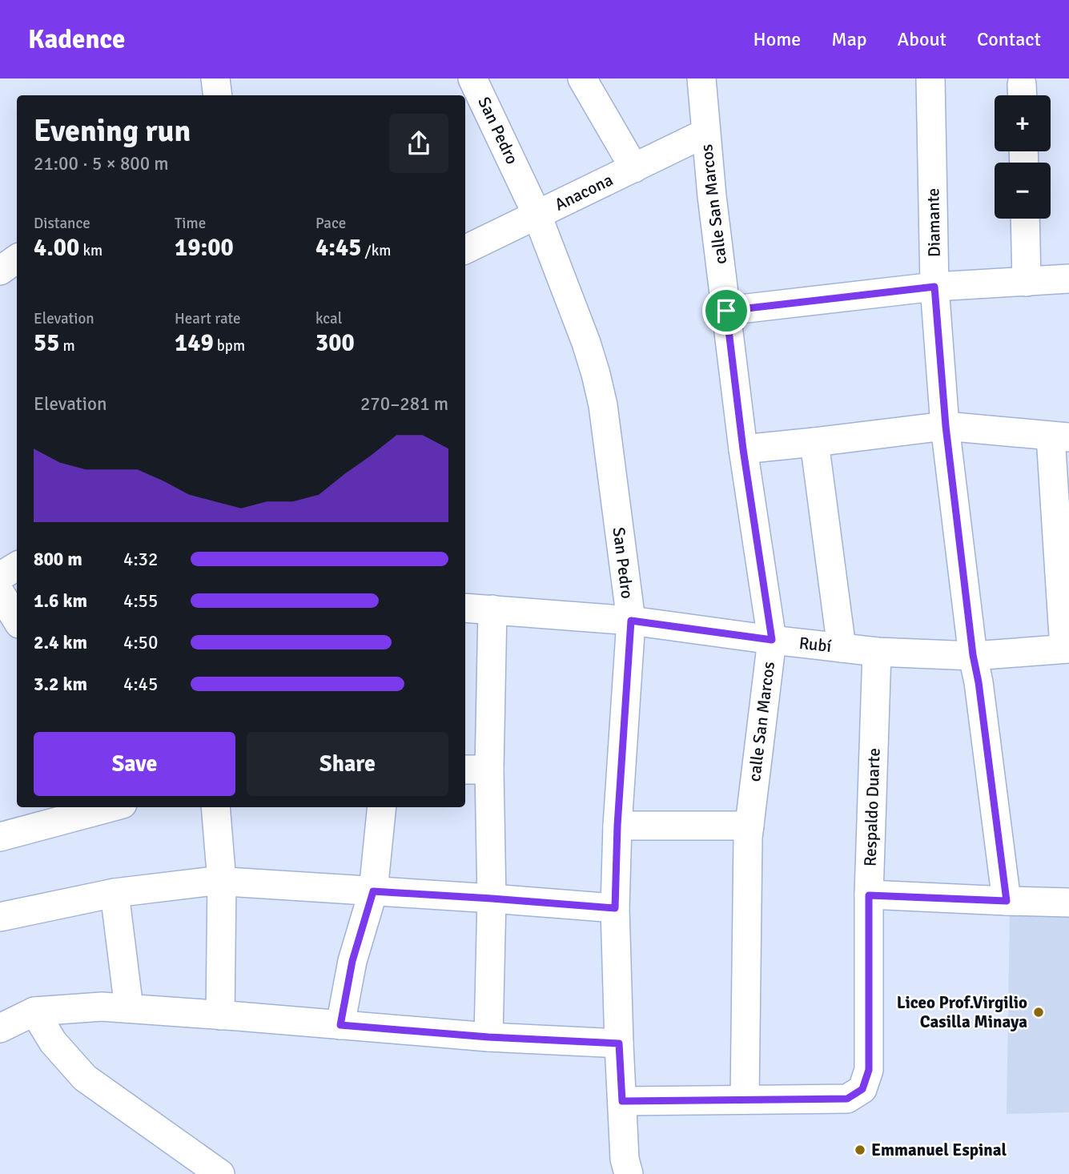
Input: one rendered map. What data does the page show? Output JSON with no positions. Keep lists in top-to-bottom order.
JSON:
{
  "streets": {
    "street": [
      "San Pedro",
      "Anacona",
      "calle San Marcos",
      "Diamante",
      "Rubí",
      "Respaldo Duarte"
    ]
  },
  "crossings": [
    ["San Pedro", "Anacona"],
    ["San Pedro", "Rubí"],
    ["San Pedro", "Respaldo Duarte"],
    ["Anacona", "calle San Marcos"],
    ["calle San Marcos", "Rubí"],
    ["calle San Marcos", "Respaldo Duarte"],
    ["Diamante", "Rubí"],
    ["Rubí", "Respaldo Duarte"]
  ],
  "places": ["Liceo Prof.Virgilio Casilla Minaya", "Emmanuel Espinal"],
  "page": {
    "header": "Kadence",
    "nav": [
      "Home",
      "Map",
      "About",
      "Contact"
    ],
    "map_buttons": ["+", "−"],
    "heading": ["Evening run", "21:00 · 5 × 800 m"],
    "stats": [
      ["Distance", "4.00 km"],
      ["Time", "19:00"],
      ["Pace", "4:45 /km"],
      ["Elevation", "55 m"],
      ["Heart rate", "149 bpm"],
      ["kcal", "300"]
    ],
    "chart": ["Elevation", "270–281 m"],
    "list": [
      {
        "name": "800 m",
        "note": "4:32"
      },
      {
        "name": "1.6 km",
        "note": "4:55"
      },
      {
        "name": "2.4 km",
        "note": "4:50"
      },
      {
        "name": "3.2 km",
        "note": "4:45"
      }
    ],
    "buttons": ["Save", "Share"]
  }
}
